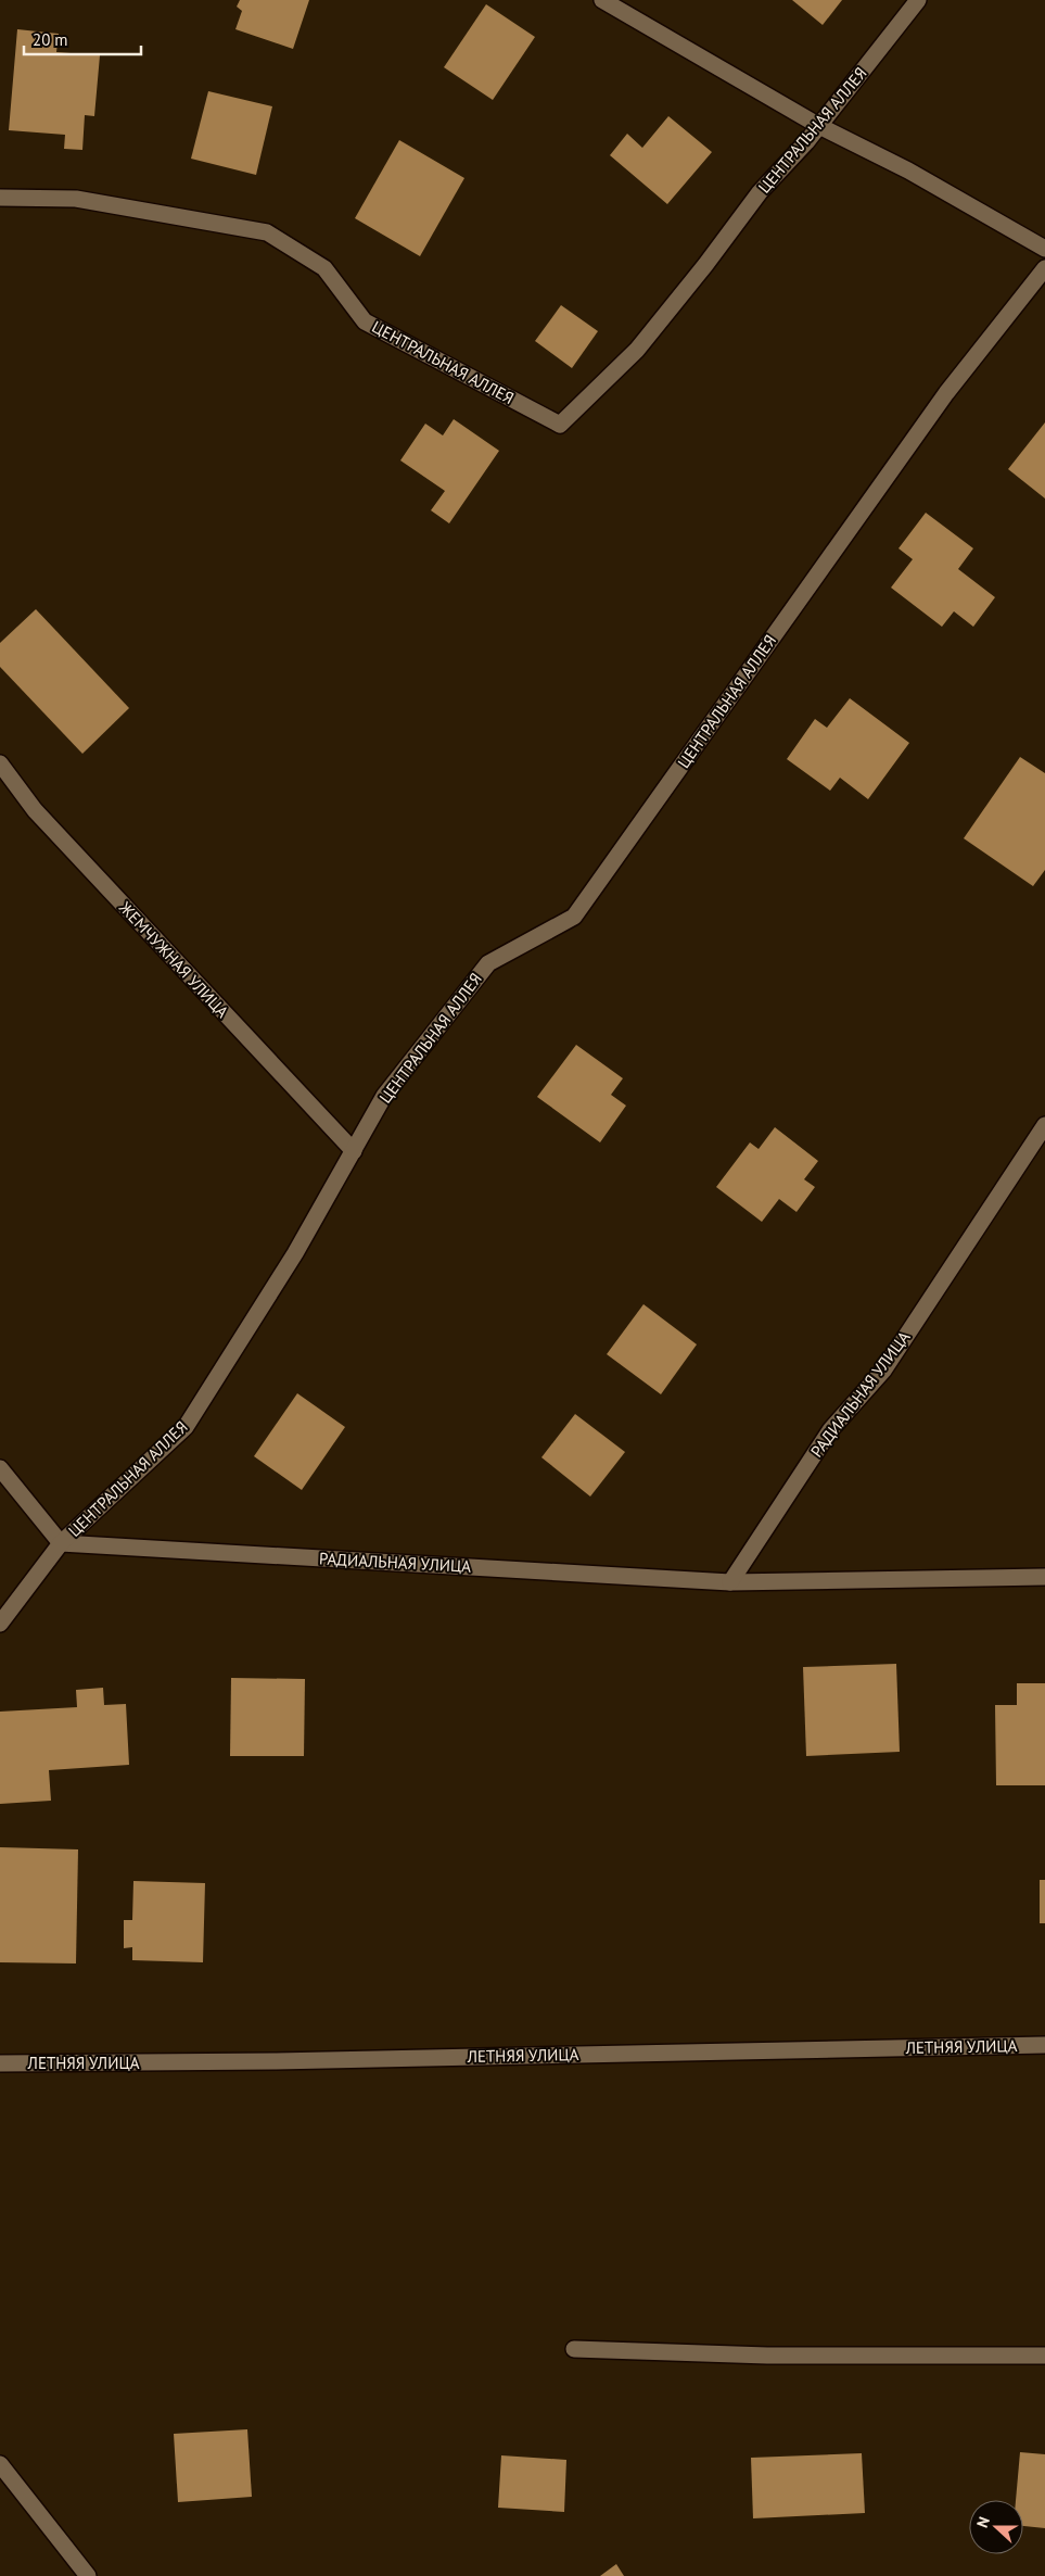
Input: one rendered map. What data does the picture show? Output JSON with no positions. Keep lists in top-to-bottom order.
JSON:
{
  "streets": {
    "street": [
      "ЦЕНТРАЛЬНАЯ АЛЛЕЯ",
      "ЖЕМЧУЖНАЯ УЛИЦА",
      "РАДИАЛЬНАЯ УЛИЦА",
      "ЛЕТНЯЯ УЛИЦА"
    ]
  },
  "crossings": [
    ["ЦЕНТРАЛЬНАЯ АЛЛЕЯ", "ЖЕМЧУЖНАЯ УЛИЦА"],
    ["ЦЕНТРАЛЬНАЯ АЛЛЕЯ", "РАДИАЛЬНАЯ УЛИЦА"]
  ],
  "scale_bar": "20 m",
  "north": "left"
}
